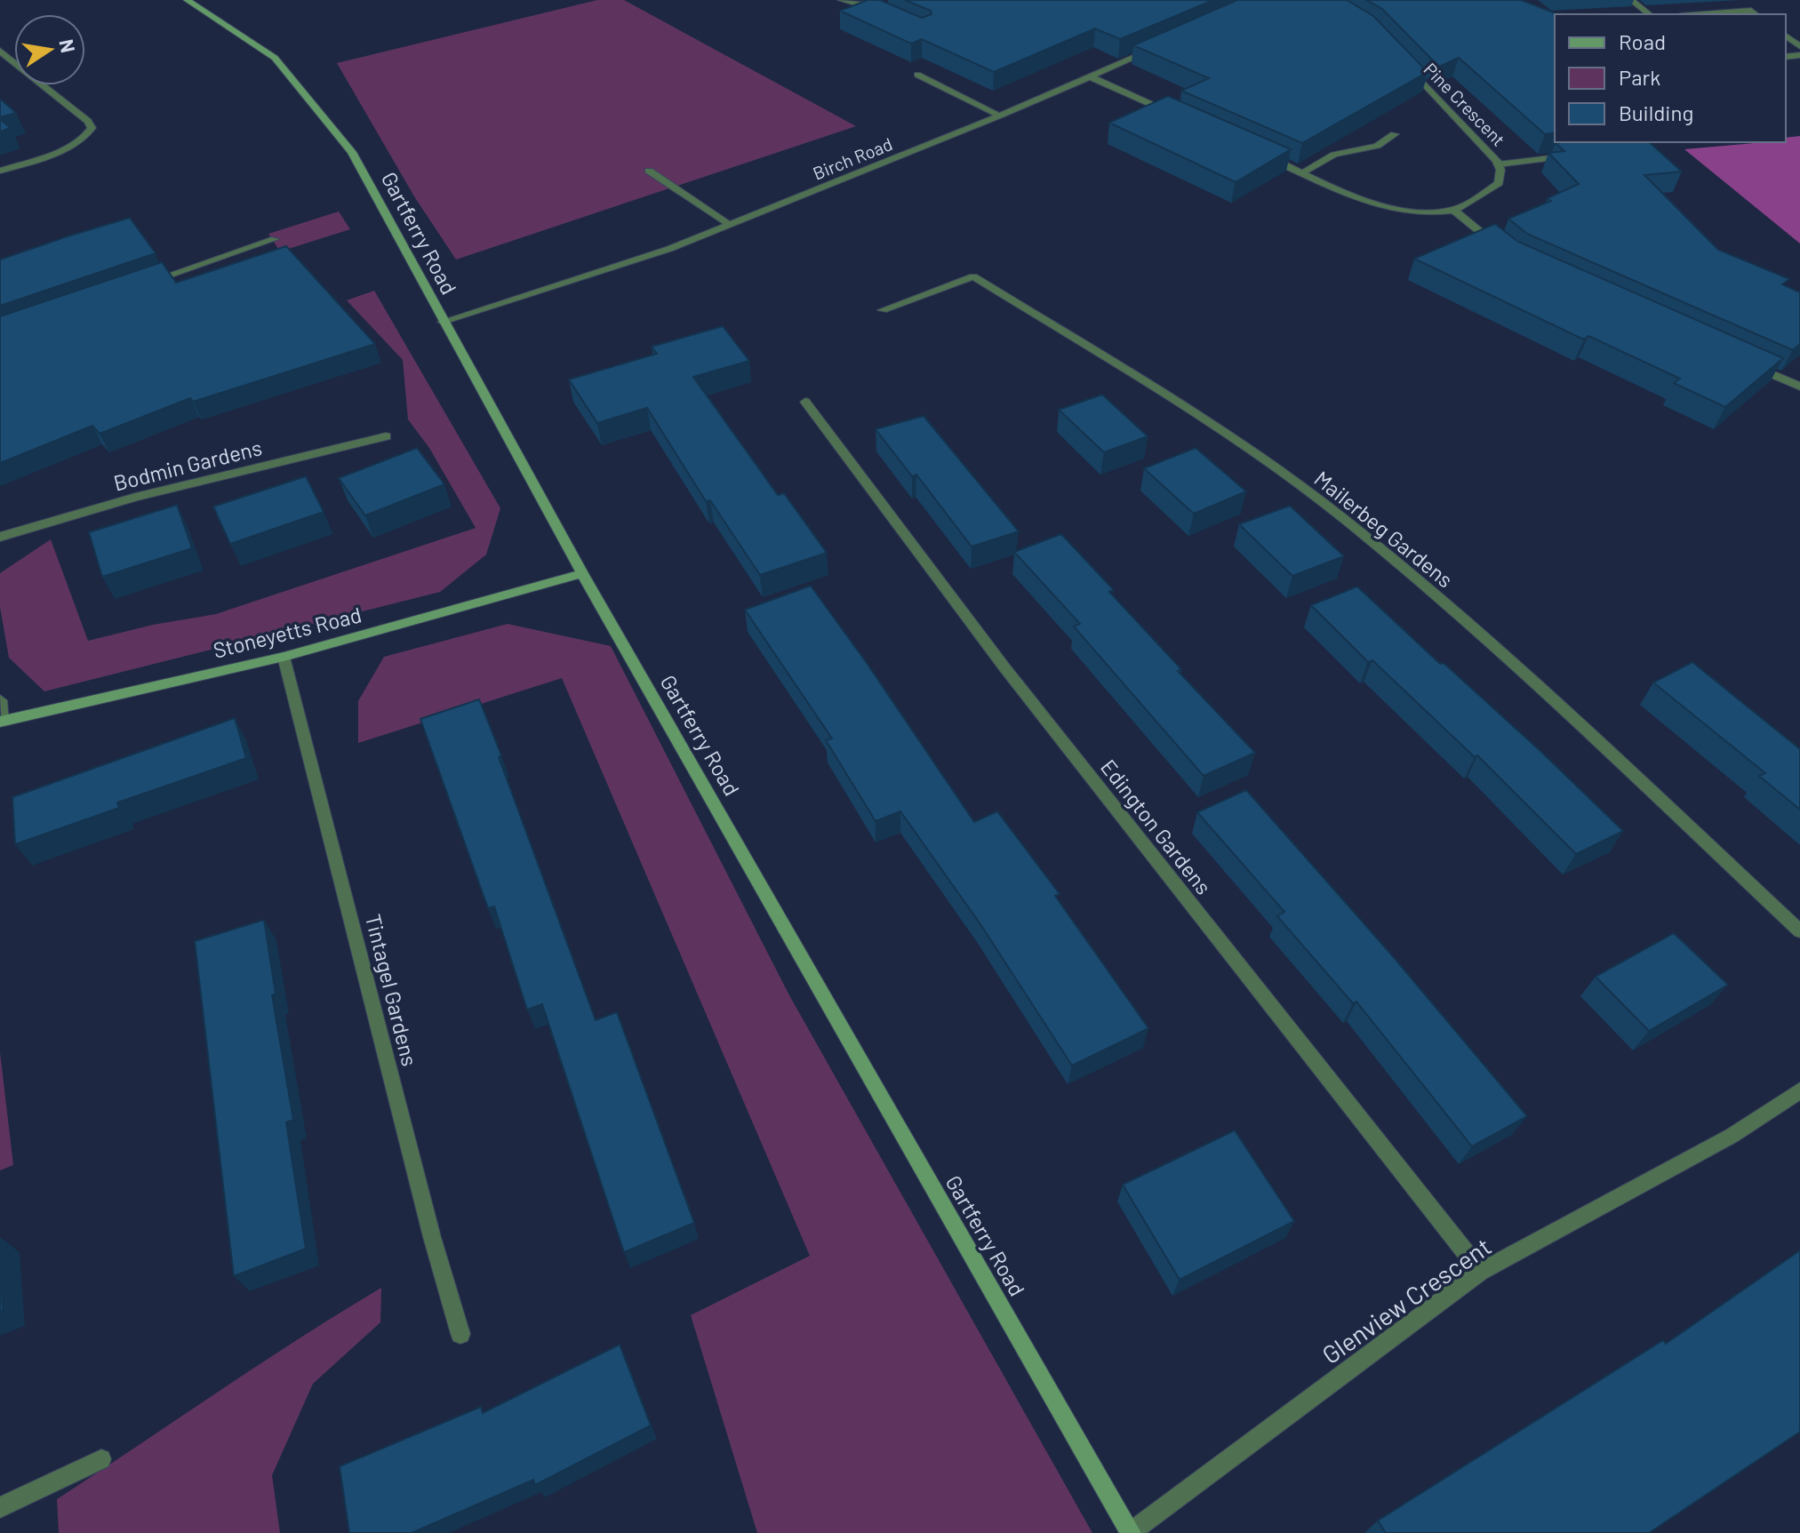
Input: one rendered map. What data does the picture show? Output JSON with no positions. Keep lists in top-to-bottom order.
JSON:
{
  "streets": {
    "street": [
      "Pine Crescent",
      "Birch Road",
      "Gartferry Road",
      "Bodmin Gardens",
      "Mailerbeg Gardens",
      "Stoneyetts Road",
      "Edington Gardens",
      "Tintagel Gardens",
      "Glenview Crescent"
    ]
  },
  "crossings": [
    ["Birch Road", "Gartferry Road"],
    ["Gartferry Road", "Stoneyetts Road"],
    ["Gartferry Road", "Glenview Crescent"],
    ["Stoneyetts Road", "Tintagel Gardens"],
    ["Edington Gardens", "Glenview Crescent"]
  ],
  "legend": ["Road", "Park", "Building"],
  "north": "right"
}
